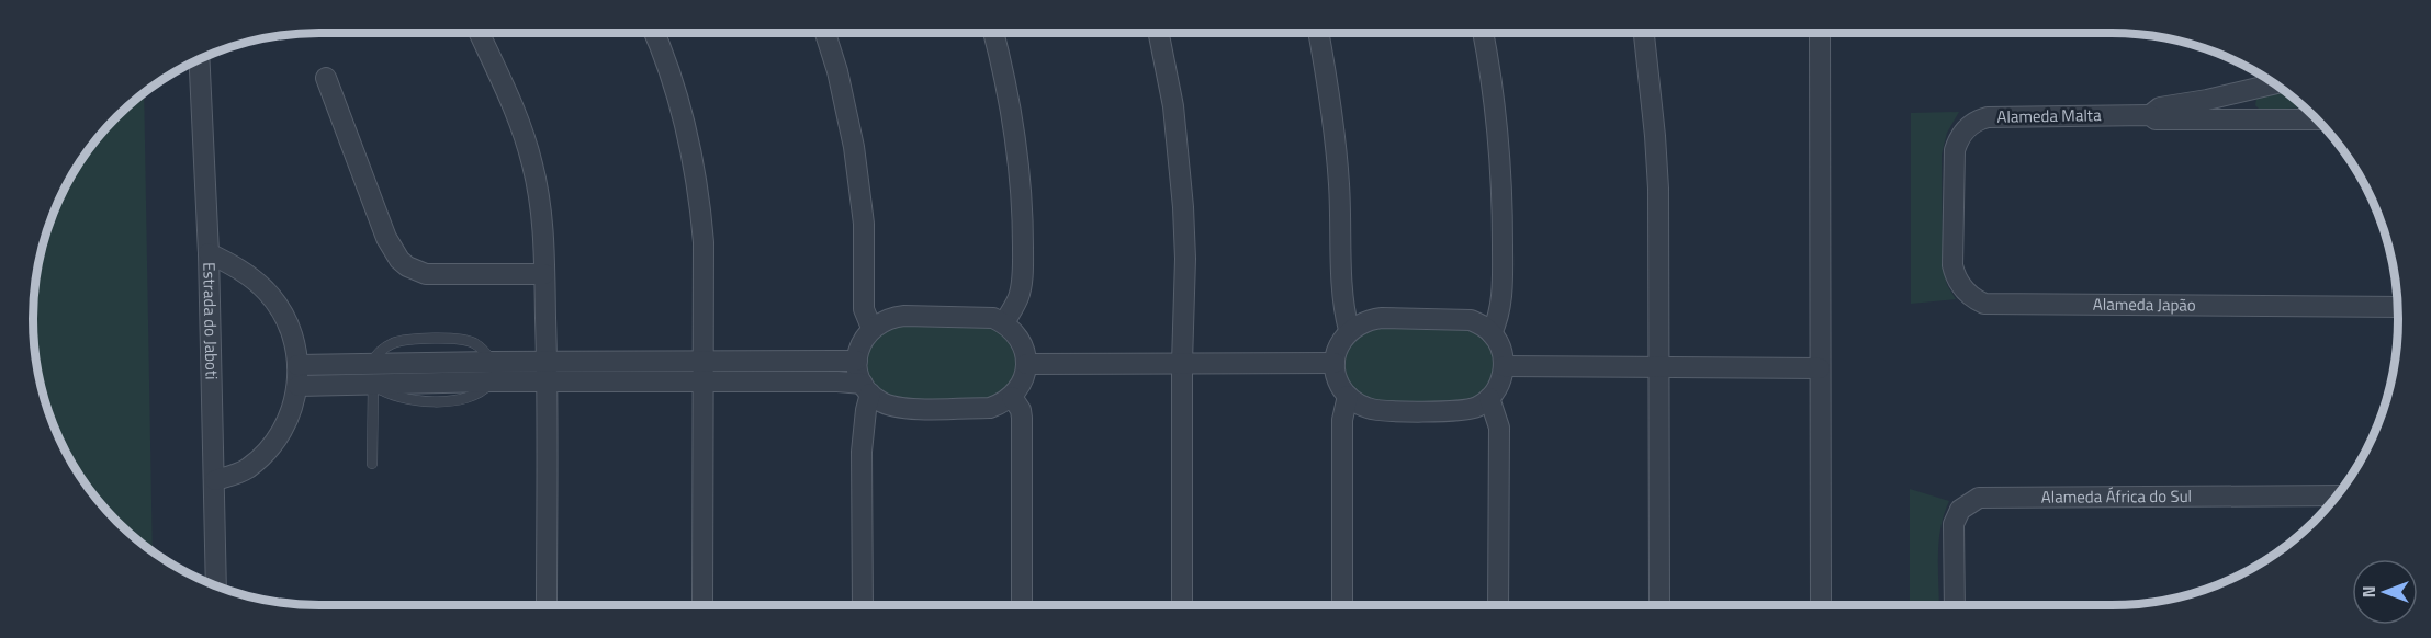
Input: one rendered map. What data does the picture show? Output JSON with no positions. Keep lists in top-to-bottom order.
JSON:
{
  "streets": {
    "street": [
      "Alameda Malta",
      "Alameda Japão",
      "Estrada do Jaboti",
      "Alameda África do Sul"
    ]
  },
  "crossings": [
    ["Alameda Malta", "Alameda Japão"]
  ],
  "north": "left"
}
